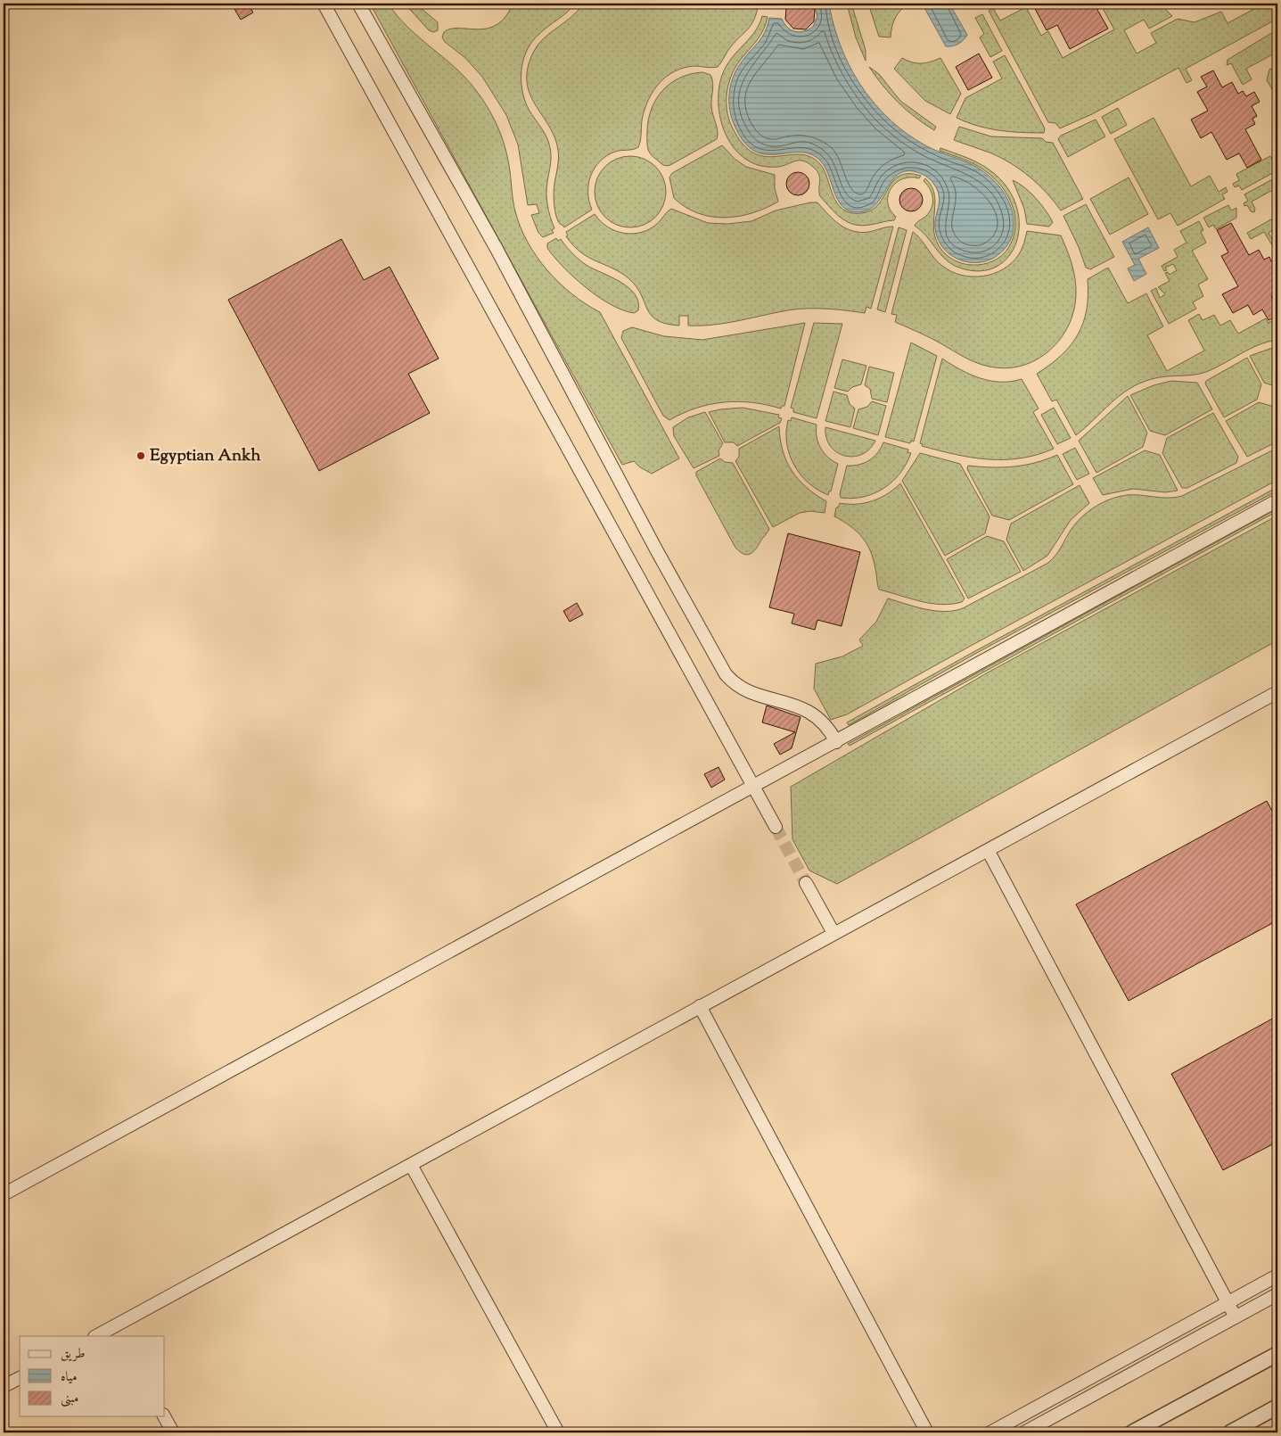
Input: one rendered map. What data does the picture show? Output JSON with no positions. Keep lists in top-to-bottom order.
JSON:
{
  "places": ["Egyptian Ankh"],
  "legend": ["طريق", "مياه", "مبنى"]
}
